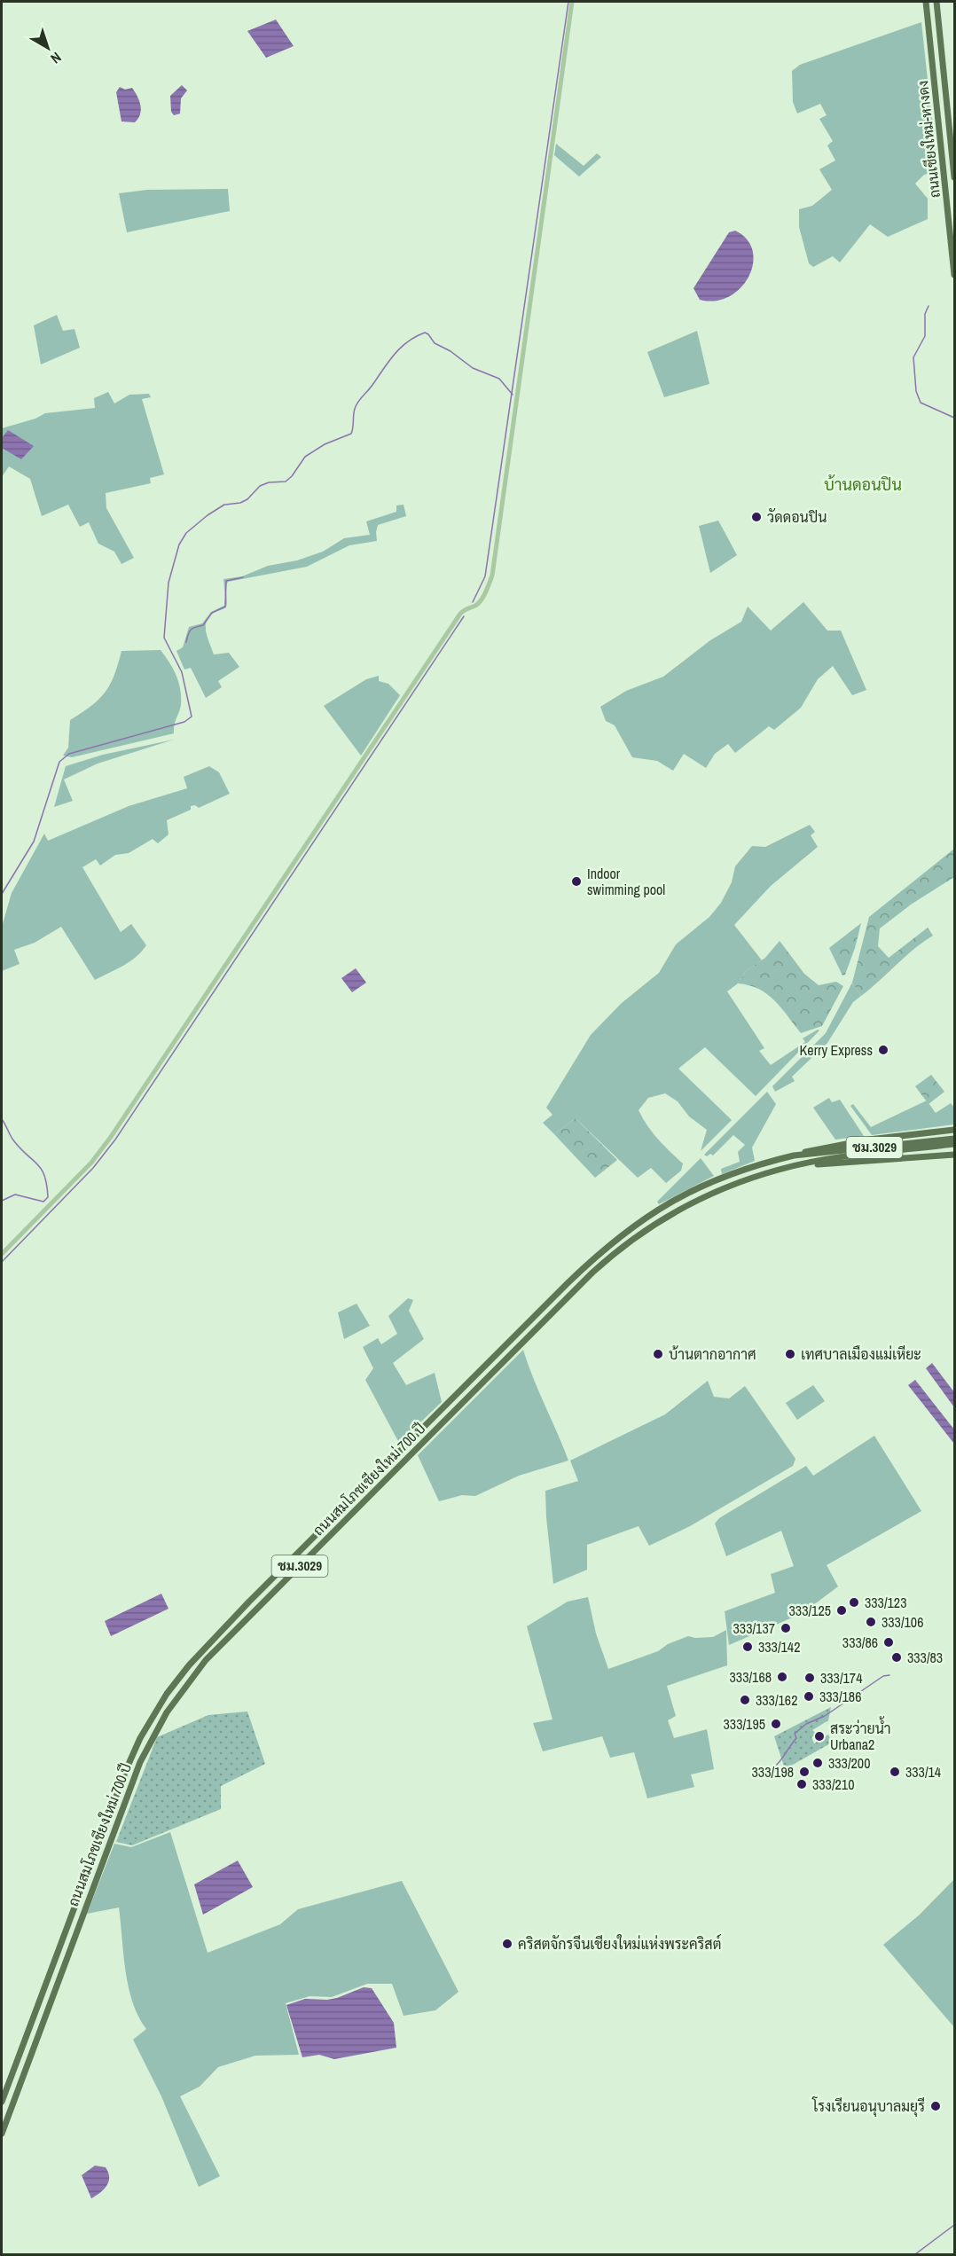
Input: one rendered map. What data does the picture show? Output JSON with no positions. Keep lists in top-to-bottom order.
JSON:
{
  "streets": {
    "main road": ["ถนนเชียงใหม่-หางดง", "ชม.3029", "ถนนสมโภชเชียงใหม่ 700 ปี"]
  },
  "districts": ["บ้านดอนปิน"],
  "places": [
    "วัดดอนปิน",
    "Indoor swimming pool",
    "Kerry Express",
    "บ้านตากอากาศ",
    "เทศบาลเมืองแม่เหียะ",
    "333/123",
    "333/125",
    "333/106",
    "333/137",
    "333/86",
    "333/142",
    "333/83",
    "333/168",
    "333/174",
    "333/186",
    "333/162",
    "333/195",
    "สระว่ายน้ำ Urbana2",
    "333/200",
    "333/198",
    "333/14",
    "333/210",
    "คริสตจักรจีนเชียงใหม่แห่งพระคริสต์",
    "โรงเรียนอนุบาลมยุรี"
  ],
  "north": "bottom right"
}
